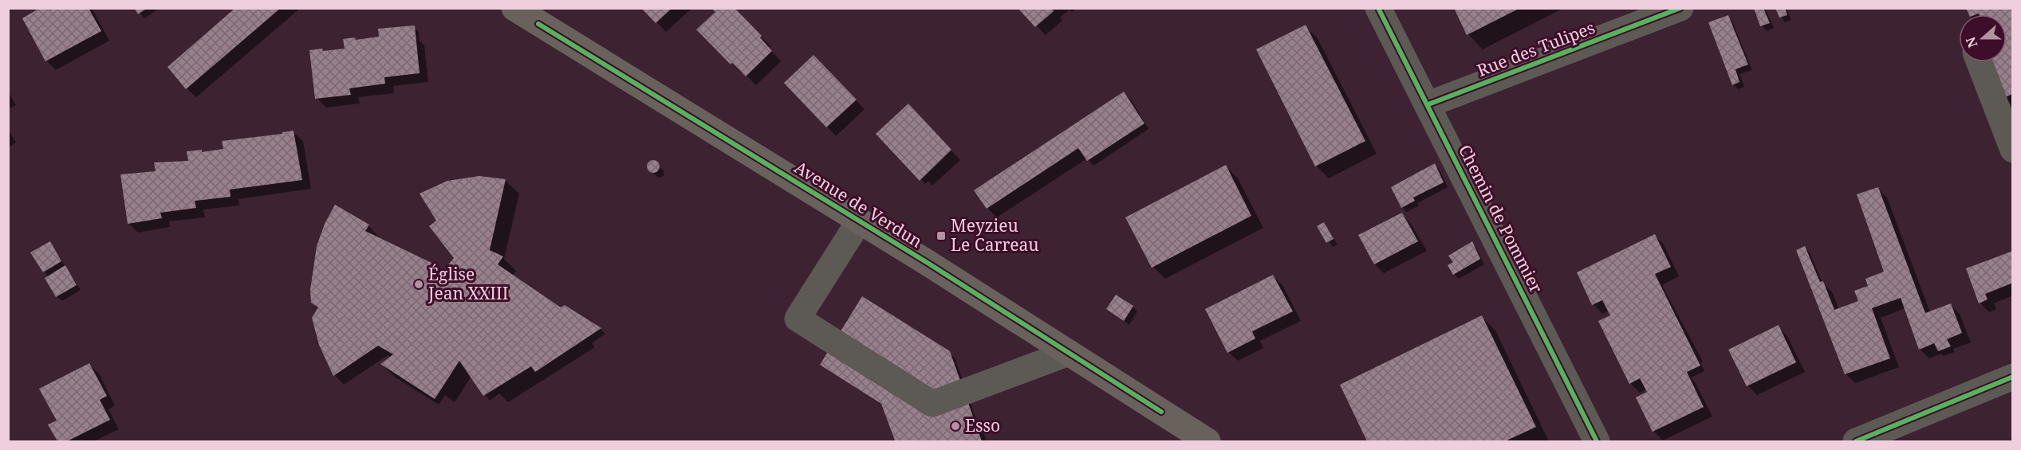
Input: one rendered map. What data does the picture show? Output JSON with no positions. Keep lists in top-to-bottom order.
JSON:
{
  "streets": {
    "main road": ["Avenue de Verdun"],
    "street": ["Rue des Tulipes", "Chemin de Pommier"]
  },
  "crossings": [
    ["Rue des Tulipes", "Chemin de Pommier"]
  ],
  "places": {
    "transit": ["Meyzieu Le Carreau"],
    "other": ["Église Jean XXIII", "Esso"]
  },
  "north": "left"
}
